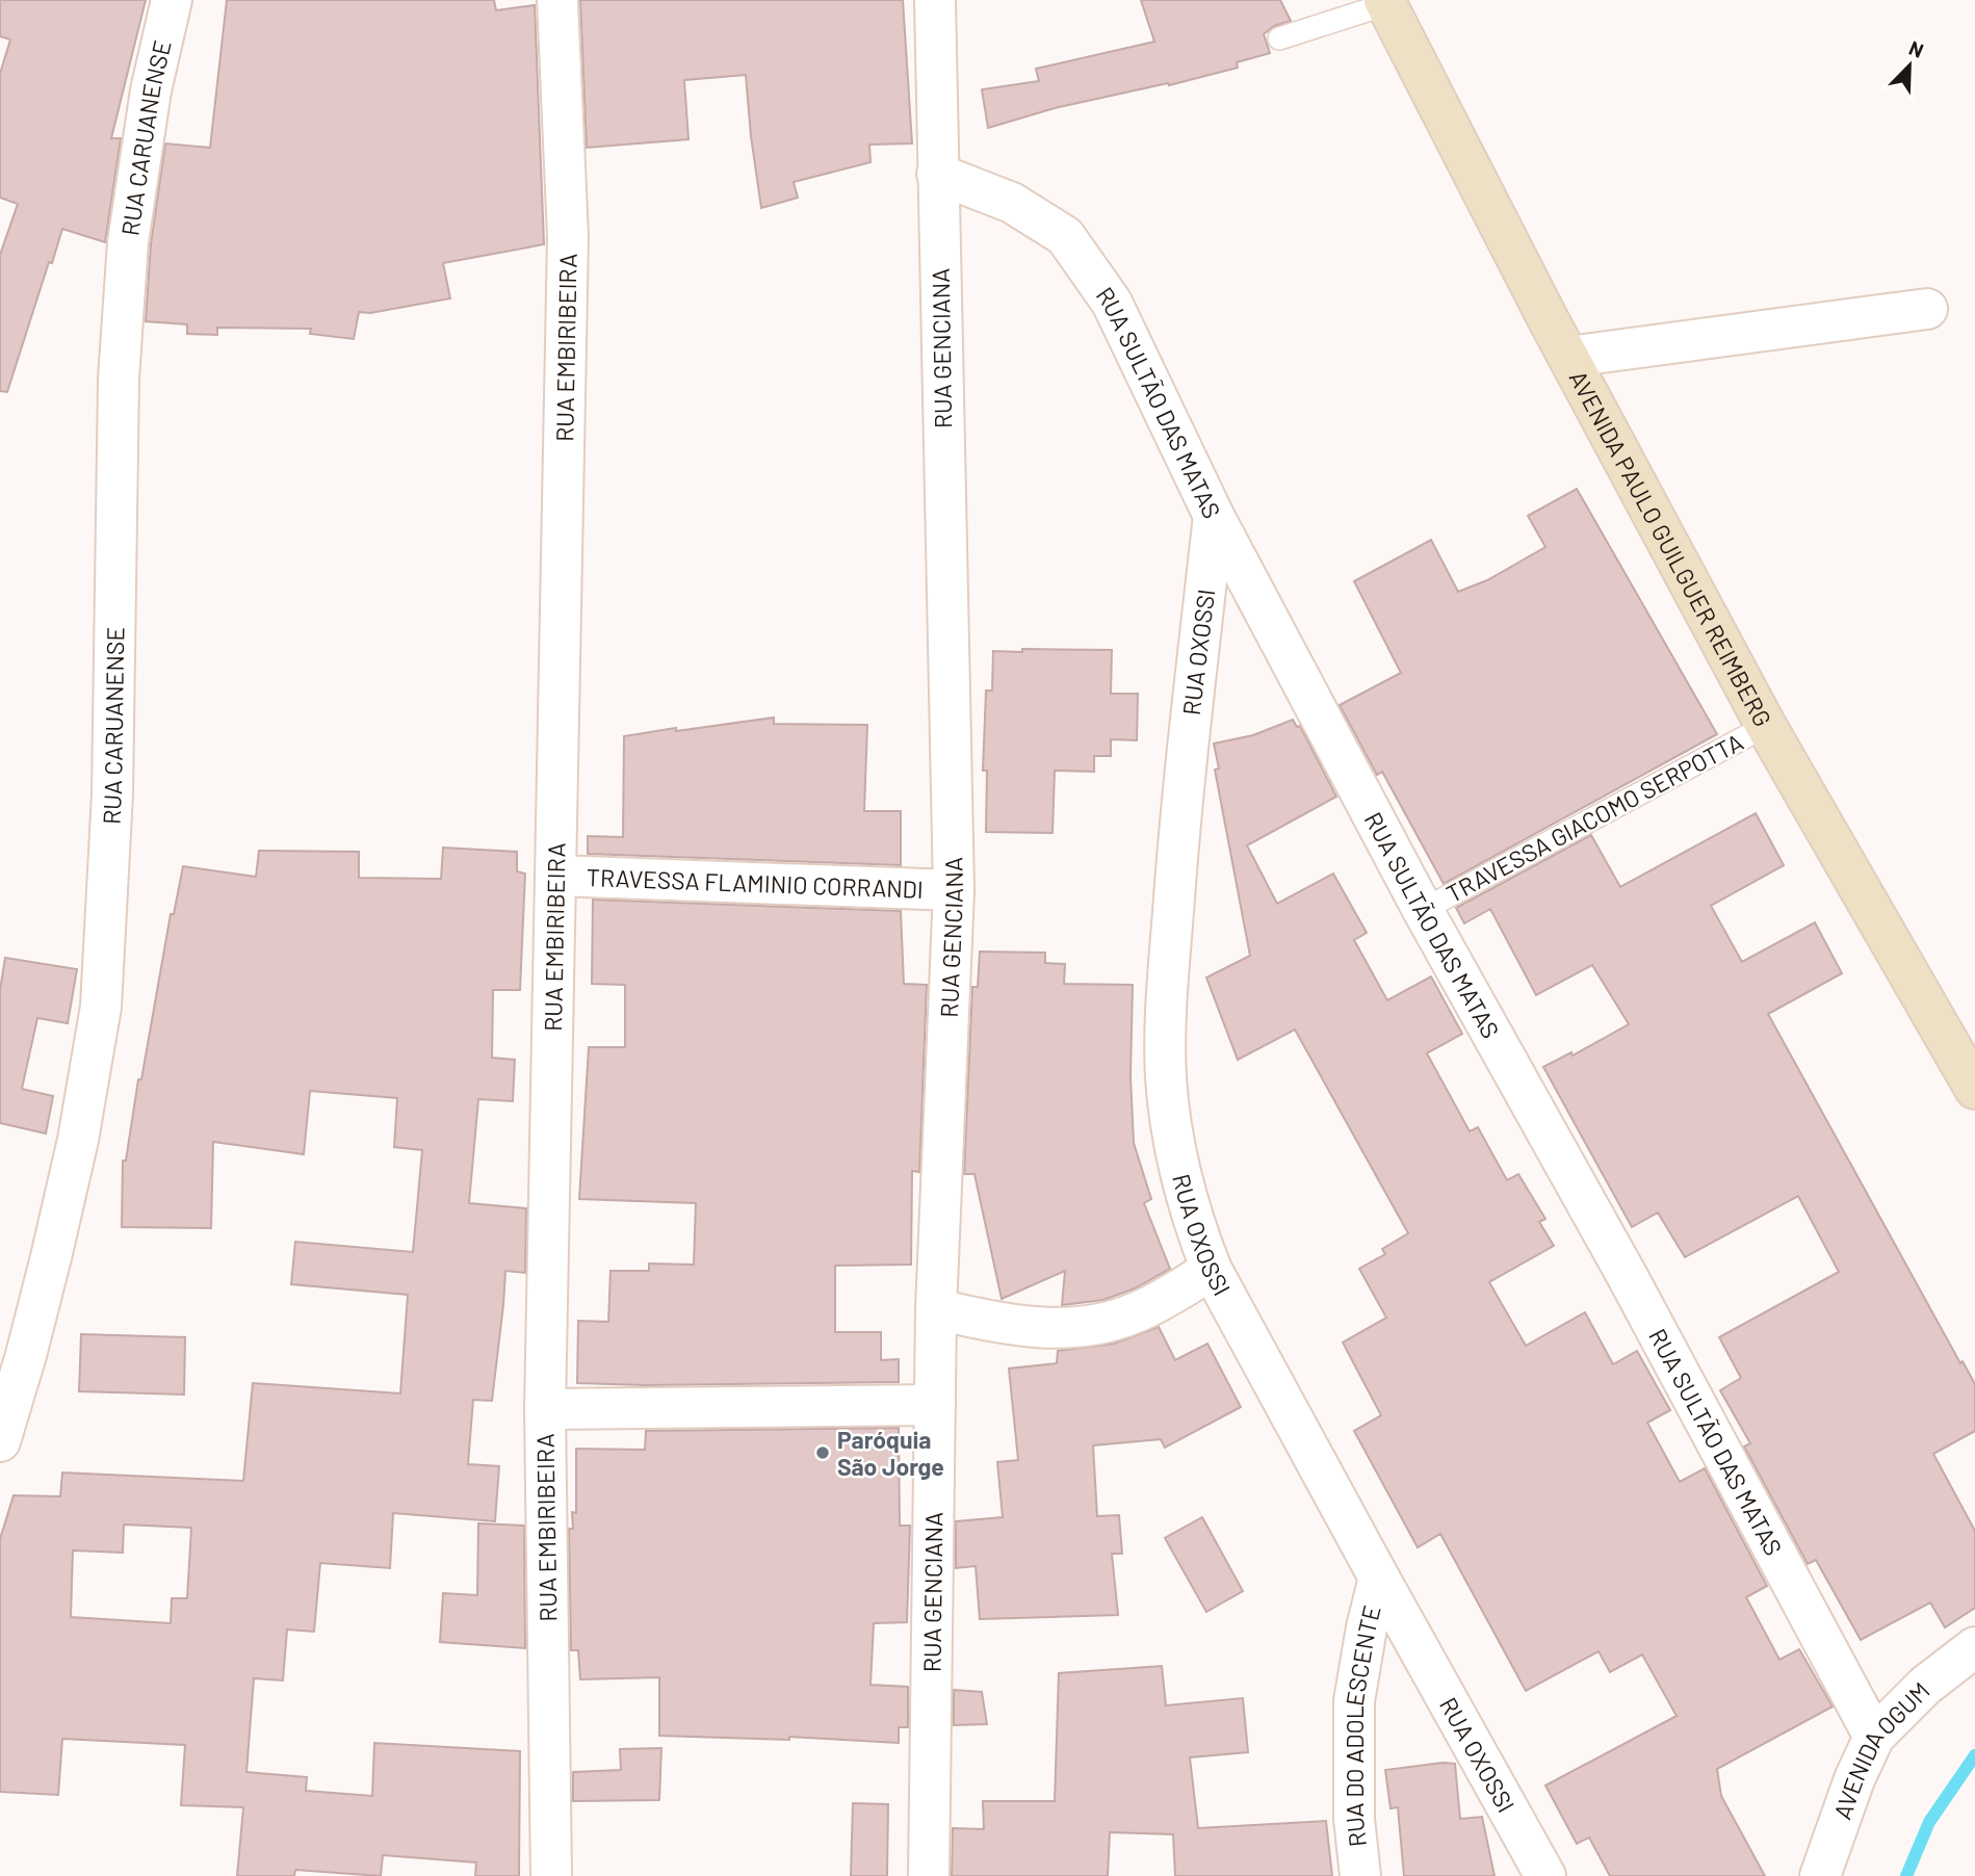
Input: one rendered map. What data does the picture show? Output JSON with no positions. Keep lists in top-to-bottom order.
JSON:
{
  "streets": {
    "main road": ["AVENIDA PAULO GUILGUER REIMBERG"],
    "street": [
      "RUA CARUANENSE",
      "RUA EMBIRIBEIRA",
      "RUA GENCIANA",
      "RUA SULTÃO DAS MATAS",
      "RUA OXOSSI",
      "TRAVESSA FLAMINIO CORRANDI",
      "RUA DO ADOLESCENTE",
      "AVENIDA OGUM"
    ],
    "lane": ["TRAVESSA GIACOMO SERPOTTA"]
  },
  "crossings": [
    ["RUA EMBIRIBEIRA", "TRAVESSA FLAMINIO CORRANDI"],
    ["RUA GENCIANA", "RUA SULTÃO DAS MATAS"],
    ["RUA GENCIANA", "TRAVESSA FLAMINIO CORRANDI"],
    ["RUA SULTÃO DAS MATAS", "RUA OXOSSI"],
    ["RUA SULTÃO DAS MATAS", "TRAVESSA GIACOMO SERPOTTA"],
    ["RUA SULTÃO DAS MATAS", "AVENIDA OGUM"],
    ["AVENIDA PAULO GUILGUER REIMBERG", "TRAVESSA GIACOMO SERPOTTA"],
    ["RUA OXOSSI", "RUA DO ADOLESCENTE"]
  ],
  "places": ["Paróquia São Jorge"],
  "north": "top right"
}
